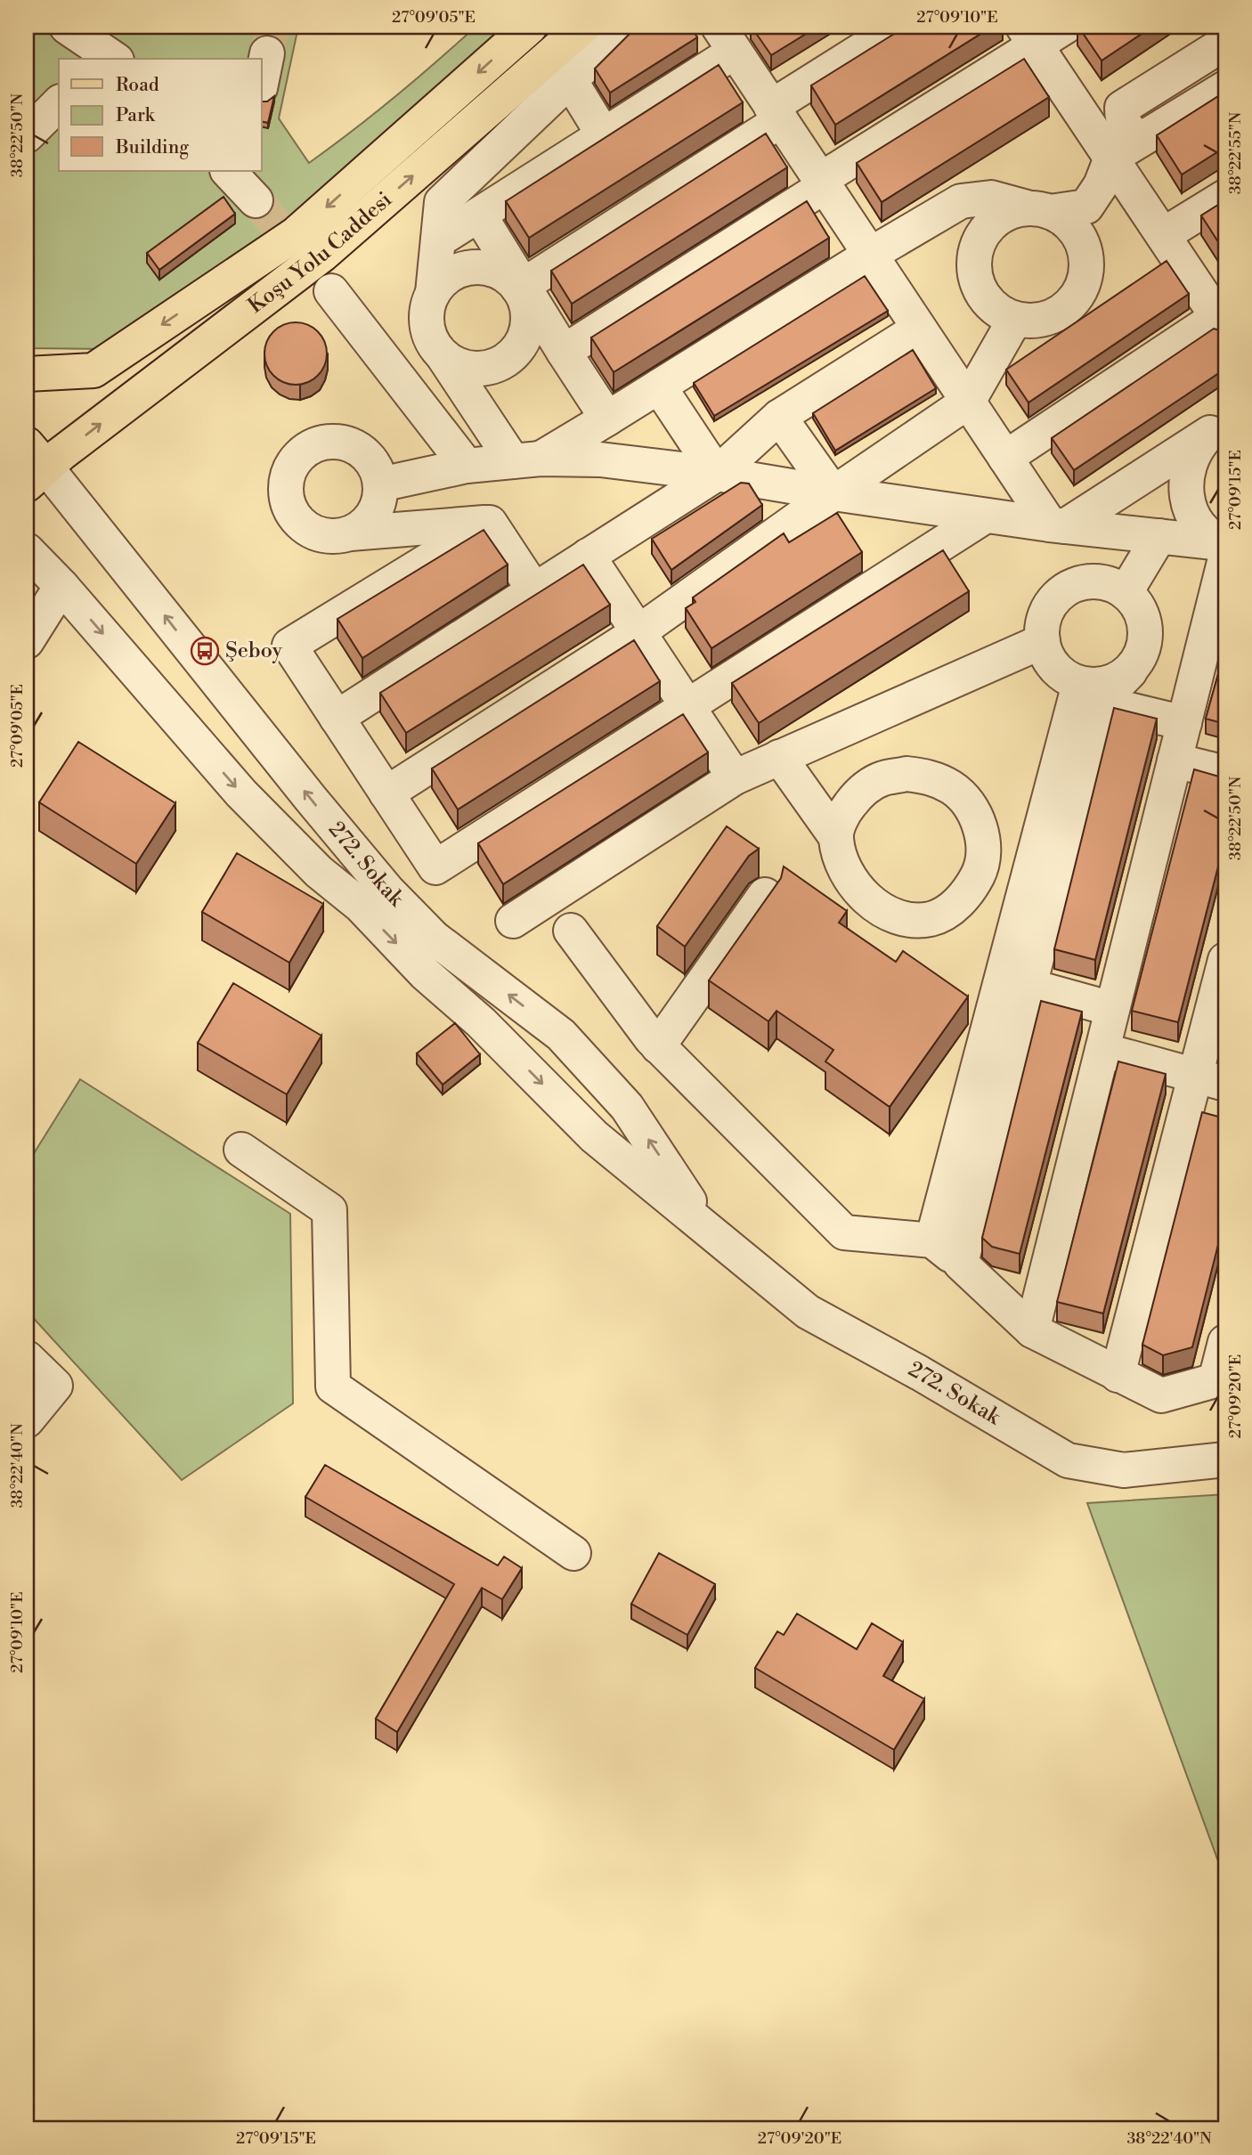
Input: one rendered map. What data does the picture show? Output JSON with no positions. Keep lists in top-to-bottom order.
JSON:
{
  "streets": {
    "main road": ["Koşu Yolu Caddesi"],
    "street": ["272. Sokak"]
  },
  "crossings": [
    ["Koşu Yolu Caddesi", "272. Sokak"]
  ],
  "places": {
    "bus stop": ["Şeboy"]
  },
  "legend": ["Road", "Park", "Building"],
  "coordinates": [
    "27°09'05\"E",
    "27°09'10\"E",
    "38°22'50\"N",
    "38°22'55\"N",
    "27°09'15\"E",
    "27°09'20\"E",
    "38°22'40\"N"
  ]
}
